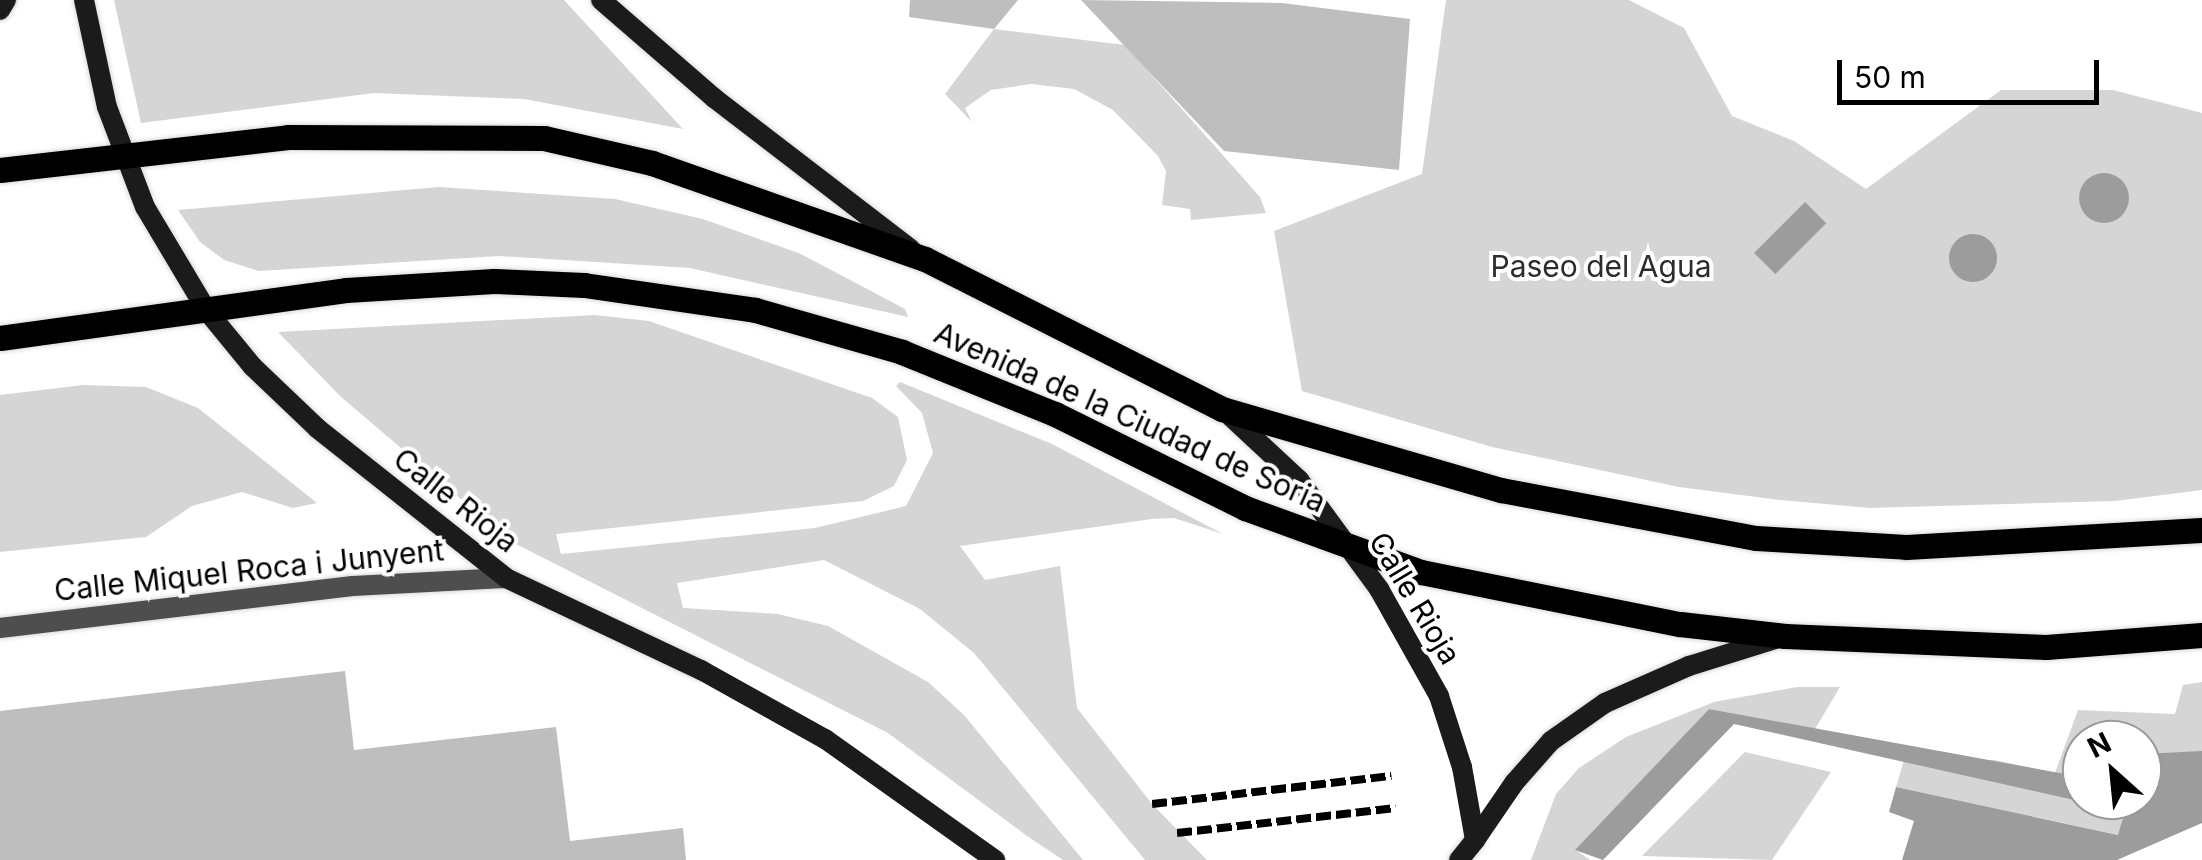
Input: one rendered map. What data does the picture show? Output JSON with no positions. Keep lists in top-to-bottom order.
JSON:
{
  "streets": {
    "main road": ["Avenida de la Ciudad de Soria", "Calle Rioja"],
    "street": ["Calle Miquel Roca i Junyent"]
  },
  "crossings": [
    ["Avenida de la Ciudad de Soria", "Calle Rioja"],
    ["Calle Rioja", "Calle Miquel Roca i Junyent"]
  ],
  "parks": ["Paseo del Agua"],
  "scale_bar": "50 m",
  "north": "top left"
}
